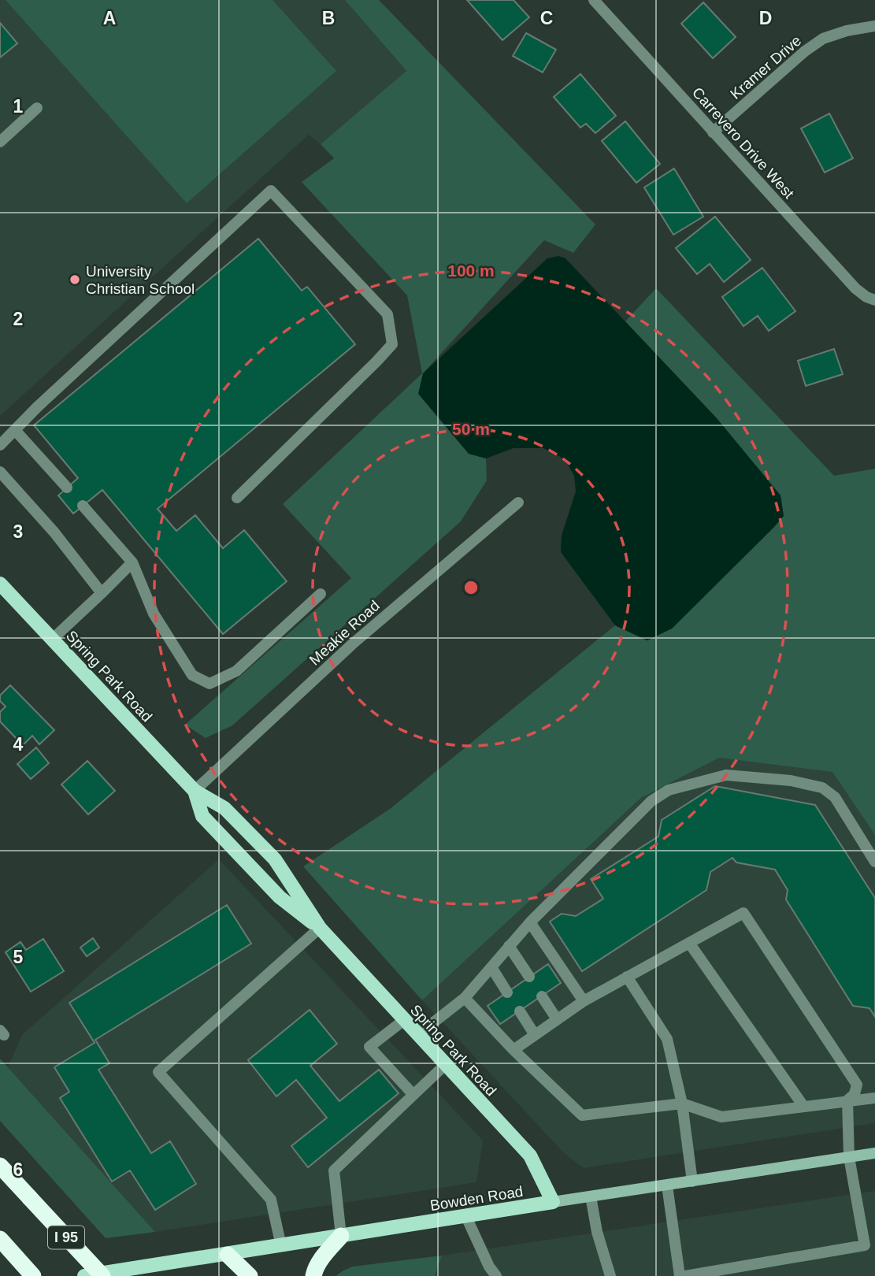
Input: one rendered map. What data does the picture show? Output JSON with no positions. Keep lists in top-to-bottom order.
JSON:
{
  "streets": {
    "highway": ["I 95"],
    "main road": ["Spring Park Road", "Bowden Road"],
    "street": ["Kramer Drive", "Carrevero Drive West", "Meakie Road"]
  },
  "crossings": [
    ["Kramer Drive", "Carrevero Drive West"],
    ["Meakie Road", "Spring Park Road"],
    ["Spring Park Road", "Bowden Road"]
  ],
  "places": ["University Christian School"],
  "grid": {
    "columns": [
      "A",
      "B",
      "C",
      "D"
    ],
    "rows": [
      "1",
      "2",
      "3",
      "4",
      "5",
      "6"
    ]
  },
  "rings": ["100 m", "50 m"]
}
